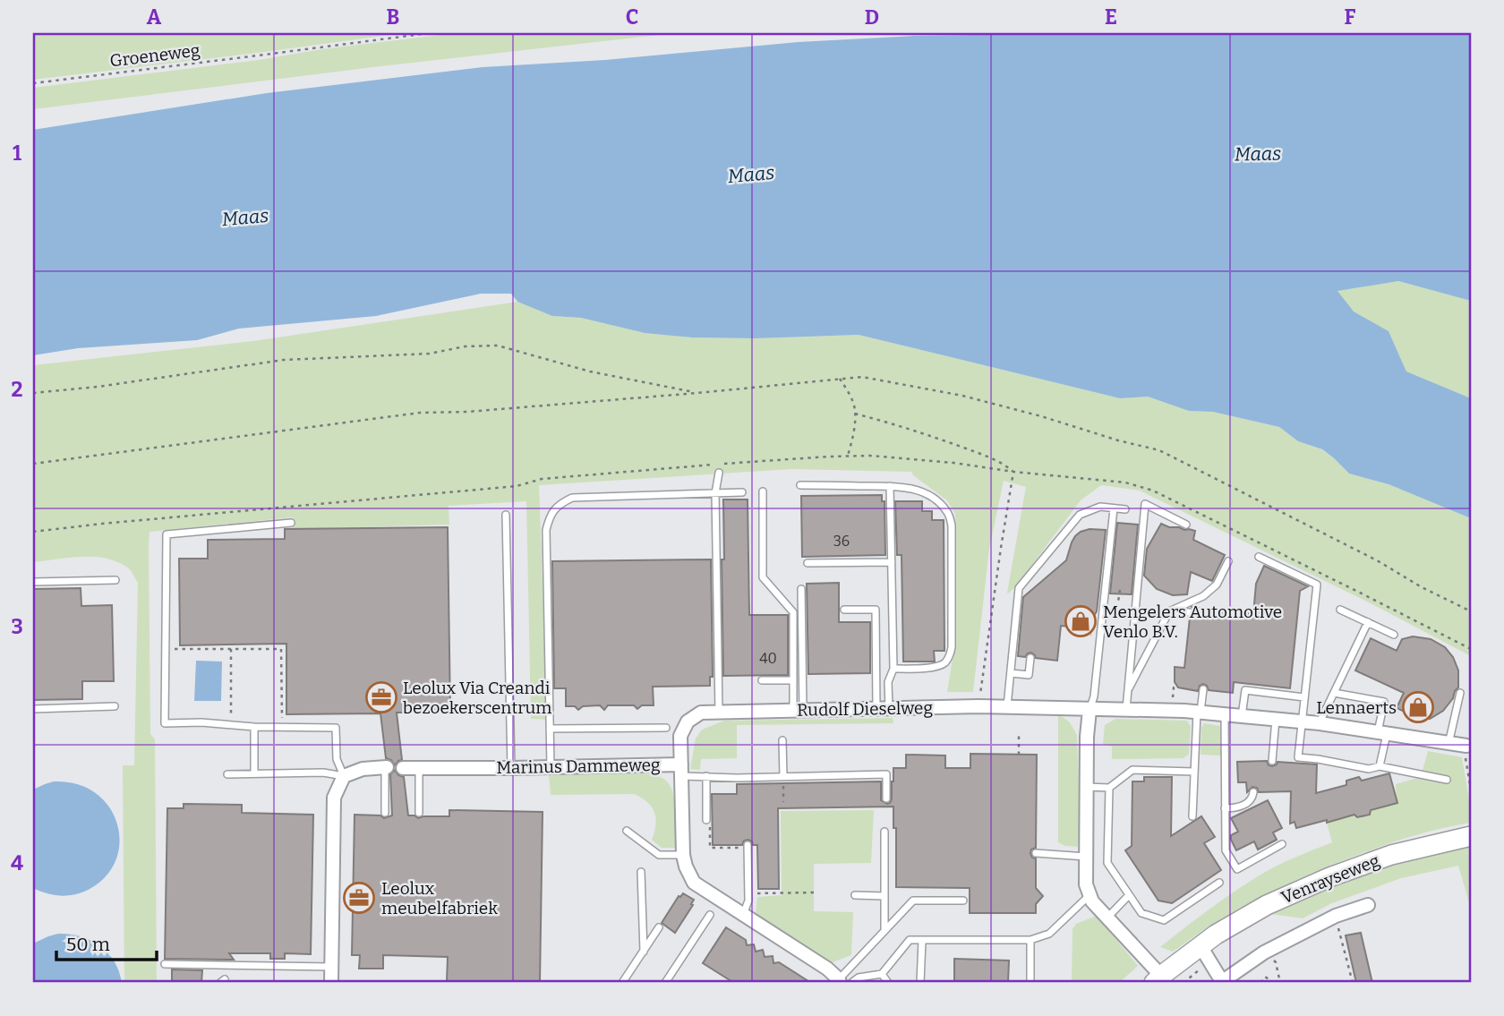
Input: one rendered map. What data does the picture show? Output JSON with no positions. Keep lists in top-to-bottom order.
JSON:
{
  "streets": {
    "street": ["Rudolf Dieselweg", "Marinus Dammeweg", "Venrayseweg"],
    "path": ["Groeneweg"]
  },
  "crossings": [
    ["Rudolf Dieselweg", "Marinus Dammeweg"]
  ],
  "water": ["Maas"],
  "places": {
    "shop": ["Mengelers Automotive Venlo B.V.", "Lennaerts"],
    "office": ["Leolux Via Creandi bezoekerscentrum", "Leolux meubelfabriek"]
  },
  "house_numbers": ["36", "40"],
  "scale_bar": "50 m",
  "grid": {
    "columns": [
      "A",
      "B",
      "C",
      "D",
      "E",
      "F"
    ],
    "rows": [
      "1",
      "2",
      "3",
      "4"
    ]
  }
}
